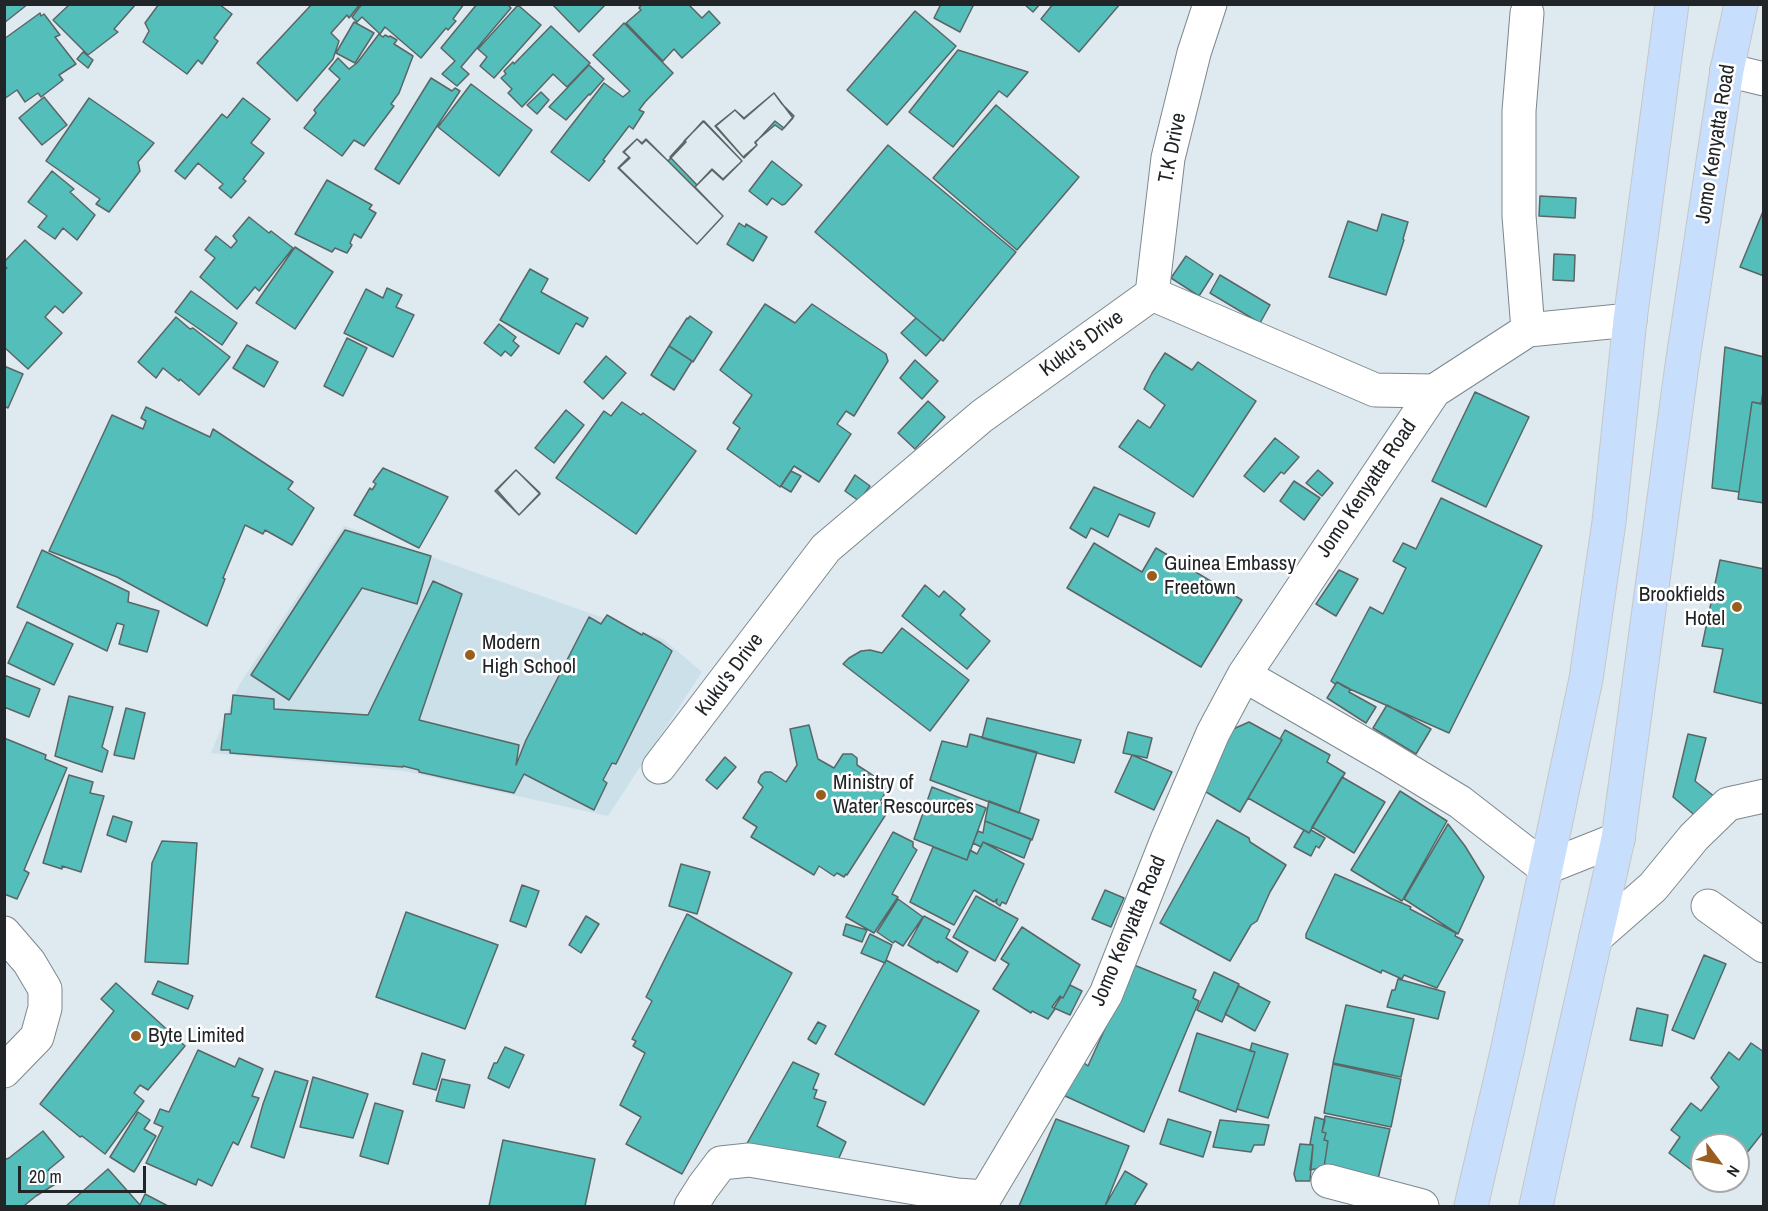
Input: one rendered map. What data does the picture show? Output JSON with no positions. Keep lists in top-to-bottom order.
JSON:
{
  "streets": {
    "main road": ["Jomo Kenyatta Road"],
    "street": ["T.K Drive", "Kuku's Drive"]
  },
  "crossings": [
    ["T.K Drive", "Kuku's Drive"]
  ],
  "places": [
    "Guinea Embassy Freetown",
    "Brookfields Hotel",
    "Modern High School",
    "Ministry of Water Rescources",
    "Byte Limited"
  ],
  "scale_bar": "20 m",
  "north": "bottom right"
}
